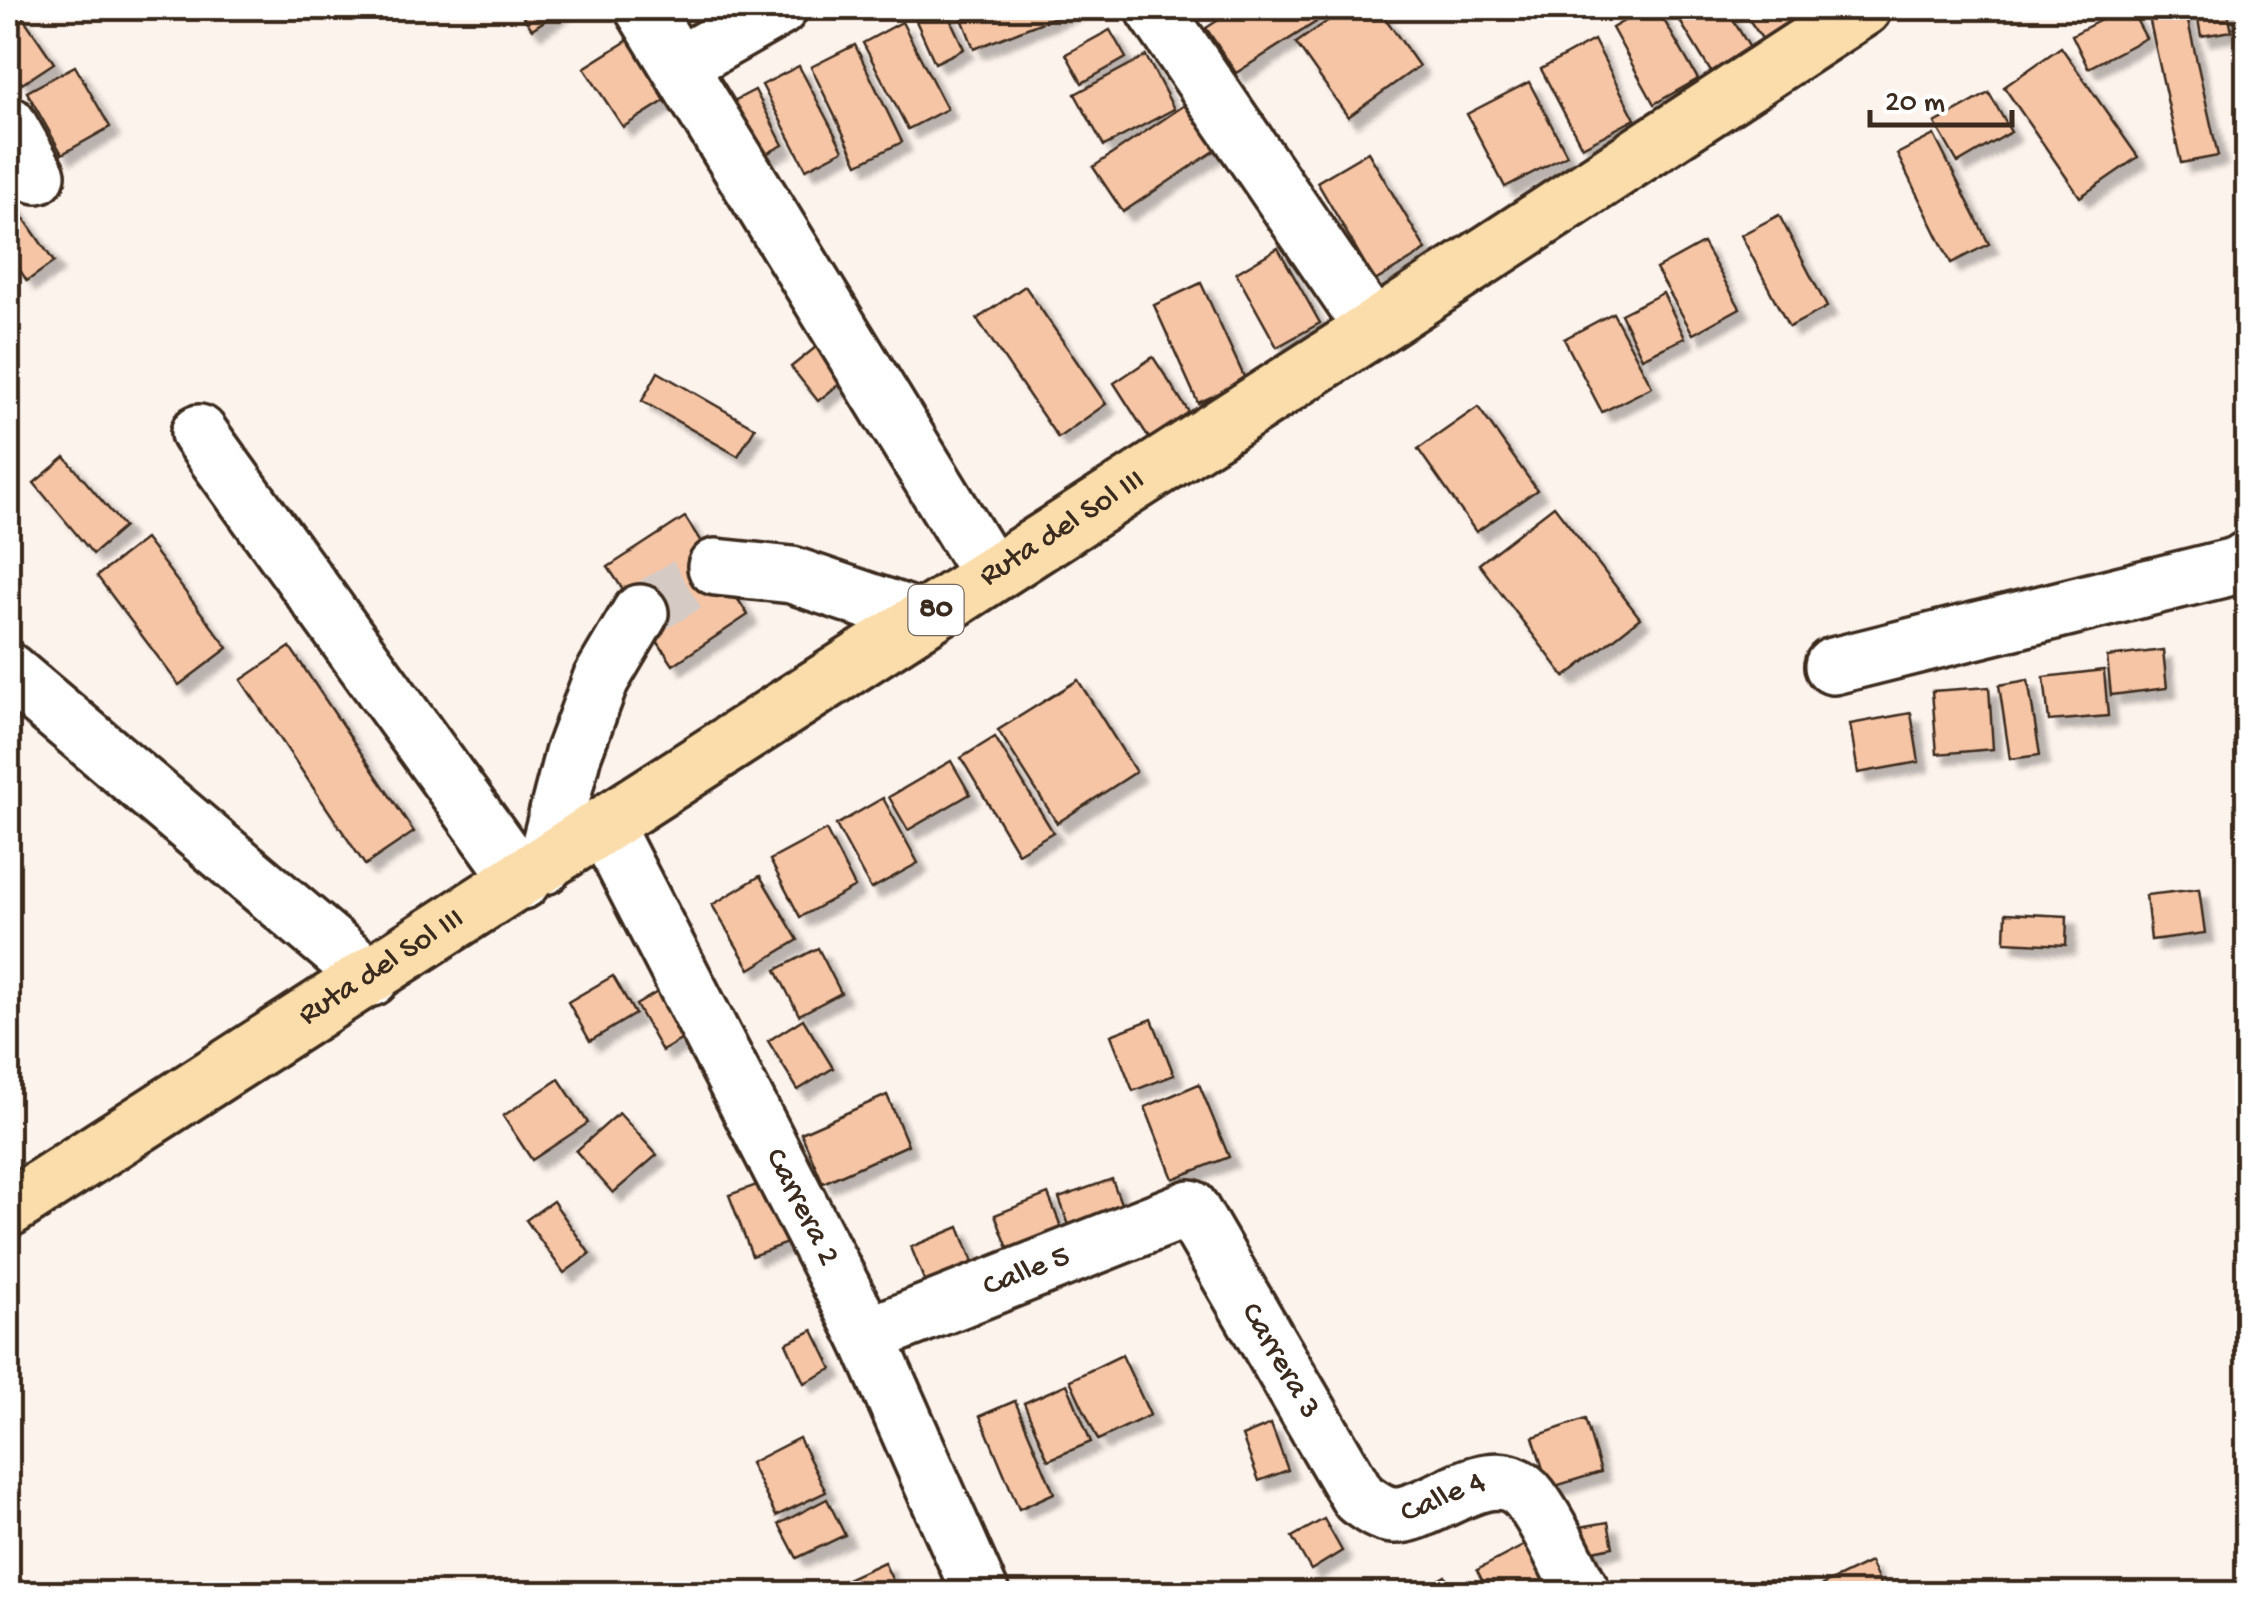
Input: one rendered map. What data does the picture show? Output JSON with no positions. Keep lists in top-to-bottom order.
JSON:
{
  "streets": {
    "highway": ["Ruta del Sol III", "80"],
    "street": [
      "Carrera 2",
      "Calle 5",
      "Carrera 3",
      "Calle 4"
    ]
  },
  "crossings": [
    ["Ruta del Sol III", "Carrera 2"],
    ["Carrera 2", "Calle 5"],
    ["Calle 5", "Carrera 3"],
    ["Carrera 3", "Calle 4"]
  ],
  "scale_bar": "20 m"
}
